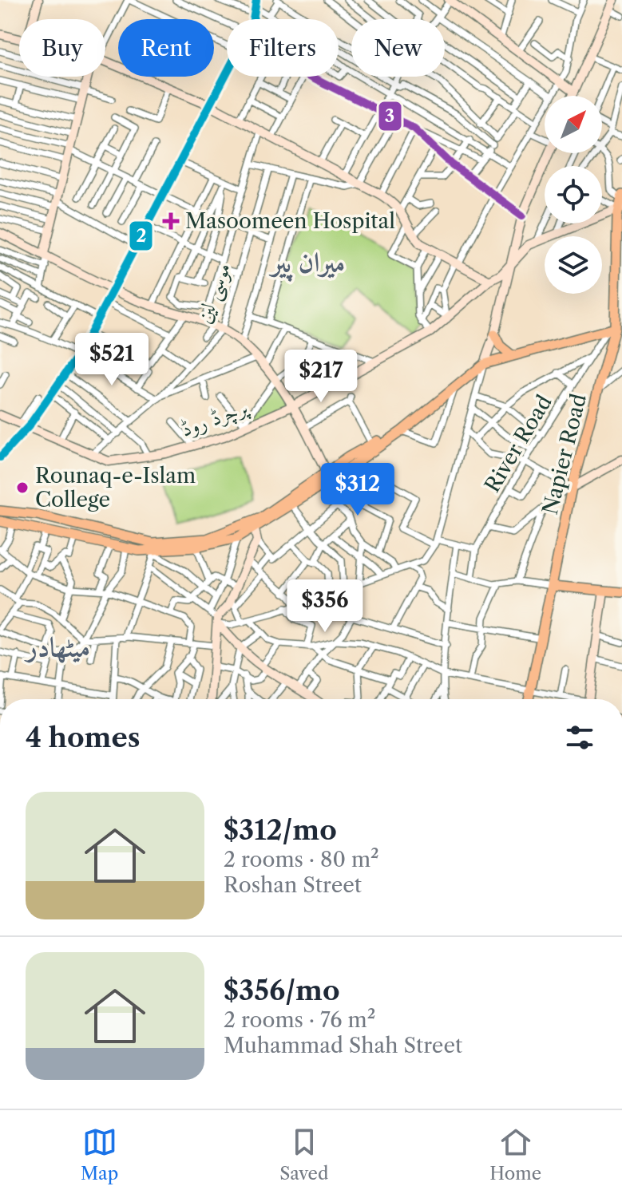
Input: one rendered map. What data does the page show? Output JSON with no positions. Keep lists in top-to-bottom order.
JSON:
{
  "streets": {
    "main road": ["Napier Road"],
    "street": ["موسی لین", "پرچرڈ روڈ", "River Road"]
  },
  "crossings": [
    ["موسی لین", "پرچرڈ روڈ"],
    ["پرچرڈ روڈ", "Napier Road"],
    ["River Road", "Napier Road"]
  ],
  "districts": ["میران پیر", "میٹھادر"],
  "places": {
    "health": ["Masoomeen Hospital"],
    "other": ["Rounaq-e-Islam College"]
  },
  "lines": ["transit line 2", "transit line 3"],
  "north": "top right",
  "page": {
    "chip": [
      "Buy",
      "Rent",
      "Filters",
      "New"
    ],
    "price": [
      "$521",
      "$217",
      "$312",
      "$356"
    ],
    "heading": "4 homes",
    "list": [
      {
        "name": "$312/mo",
        "note": "2 rooms · 80 m² · Roshan Street"
      },
      {
        "name": "$356/mo",
        "note": "2 rooms · 76 m² · Muhammad Shah Street"
      }
    ],
    "tabs": ["Map", "Saved", "Home"]
  }
}
